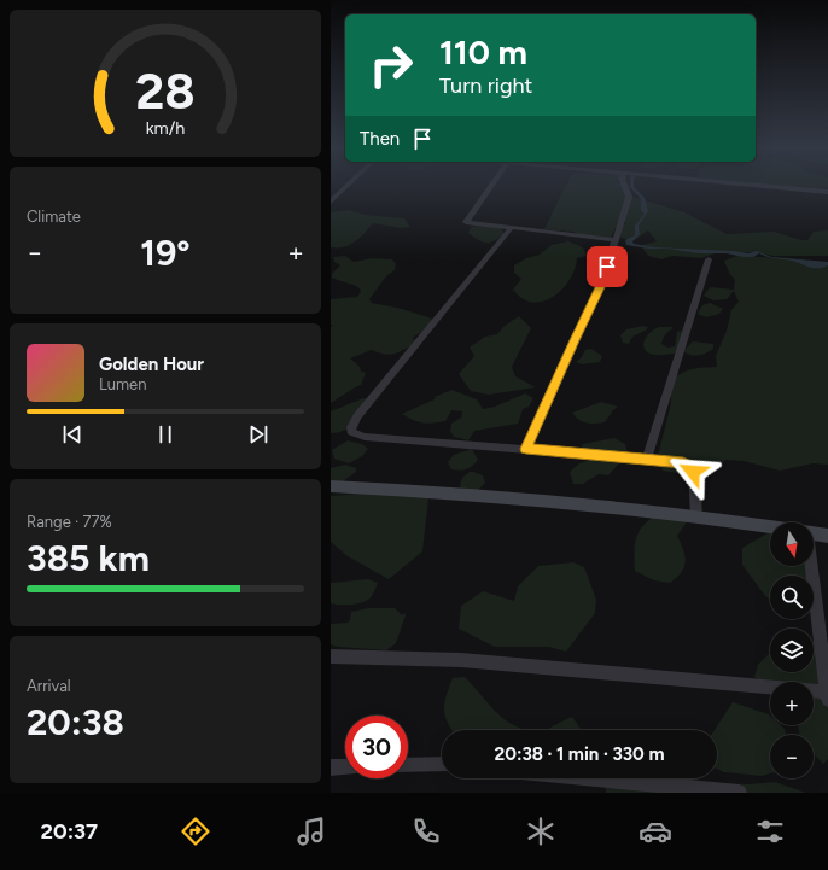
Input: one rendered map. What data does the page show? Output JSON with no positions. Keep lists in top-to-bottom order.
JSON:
{
  "north": "bottom",
  "page": {
    "turn": ["110 m", "Turn right"],
    "then": "Then",
    "tile": [
      "Climate",
      ["Range · 77%", "385 km"],
      ["Arrival", "20:38"]
    ],
    "heat": ["−", "19°", "+"],
    "song": ["Golden Hour", "Lumen"],
    "map_buttons": ["+", "−"],
    "limit": "30",
    "trip": "20:38 · 1 min · 330 m",
    "tabs": "20:37",
    "gauge": ["28", "km/h"]
  }
}
